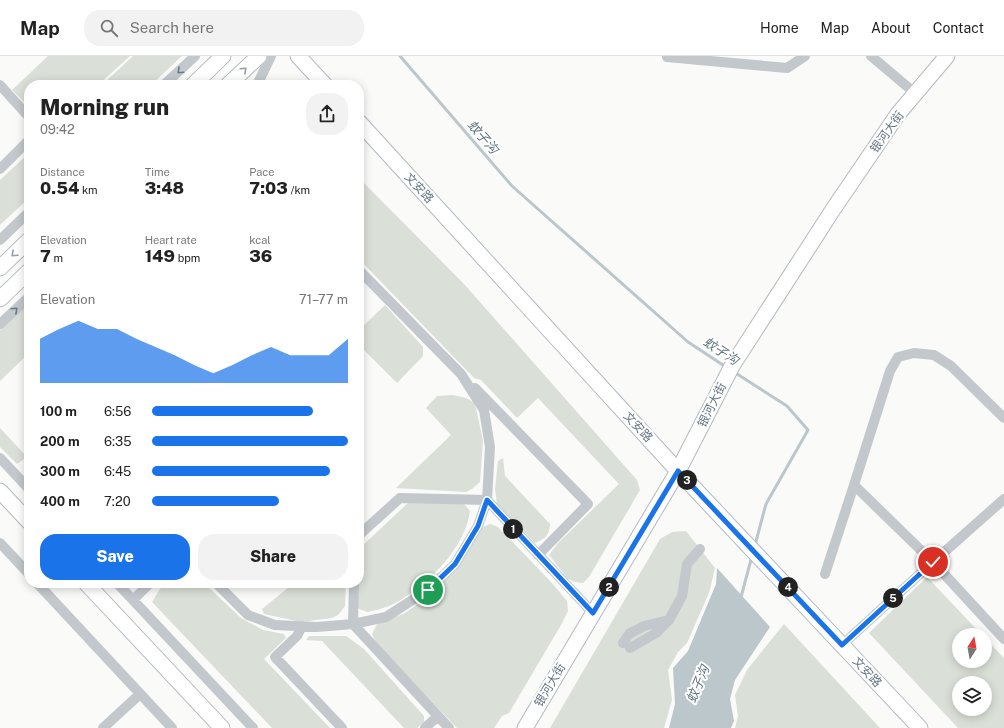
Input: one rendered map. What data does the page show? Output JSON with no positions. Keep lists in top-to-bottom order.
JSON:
{
  "streets": {
    "main road": ["银河大街", "文安路"]
  },
  "crossings": [
    ["银河大街", "文安路"]
  ],
  "water": ["蚊子沟"],
  "north": "top",
  "page": {
    "header": "Map",
    "search": "Search here",
    "nav": [
      "Home",
      "Map",
      "About",
      "Contact"
    ],
    "heading": ["Morning run", "09:42"],
    "stats": [
      ["Distance", "0.54 km"],
      ["Time", "3:48"],
      ["Pace", "7:03 /km"],
      ["Elevation", "7 m"],
      ["Heart rate", "149 bpm"],
      ["kcal", "36"]
    ],
    "chart": ["Elevation", "71–77 m"],
    "list": [
      {
        "name": "100 m",
        "note": "6:56"
      },
      {
        "name": "200 m",
        "note": "6:35"
      },
      {
        "name": "300 m",
        "note": "6:45"
      },
      {
        "name": "400 m",
        "note": "7:20"
      }
    ],
    "pins": [
      "3",
      "1",
      "2",
      "4",
      "5"
    ],
    "buttons": ["Save", "Share"]
  }
}
